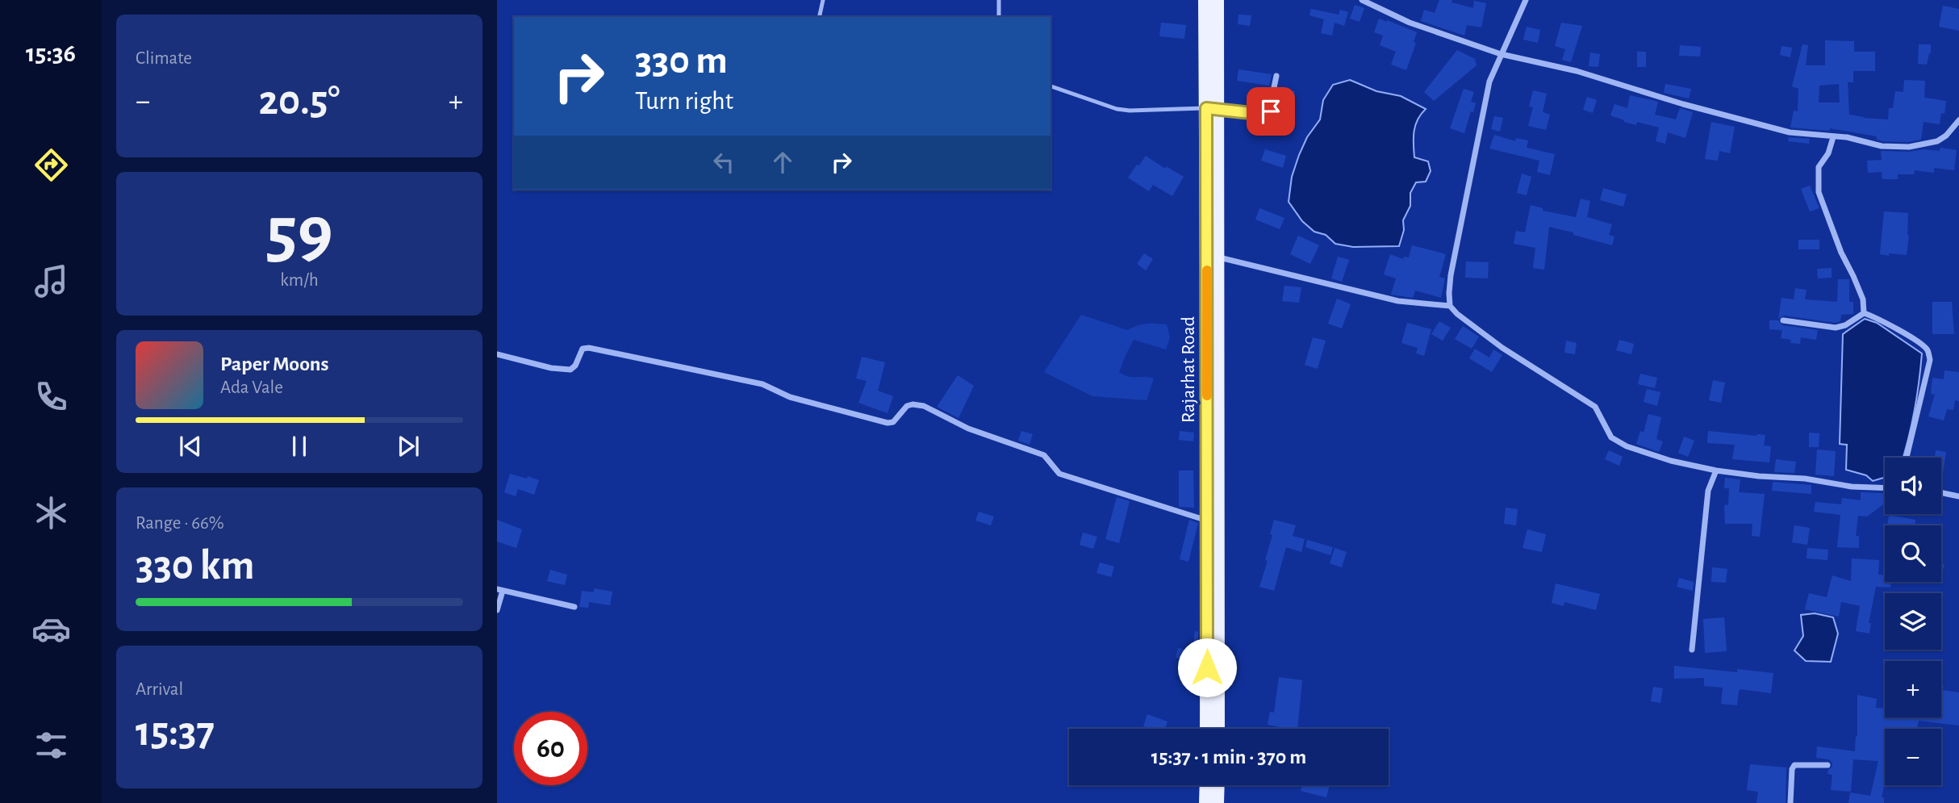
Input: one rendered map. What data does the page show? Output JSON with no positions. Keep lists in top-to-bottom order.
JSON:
{
  "streets": {
    "main road": ["Rajarhat Road"]
  },
  "page": {
    "tabs": "15:36",
    "tile": [
      "Climate",
      ["59", "km/h"],
      ["Range · 66%", "330 km"],
      ["Arrival", "15:37"]
    ],
    "turn": ["330 m", "Turn right"],
    "heat": ["−", "20.5°", "+"],
    "song": ["Paper Moons", "Ada Vale"],
    "map_buttons": ["+", "−"],
    "limit": "60",
    "trip": "15:37 · 1 min · 370 m"
  }
}
